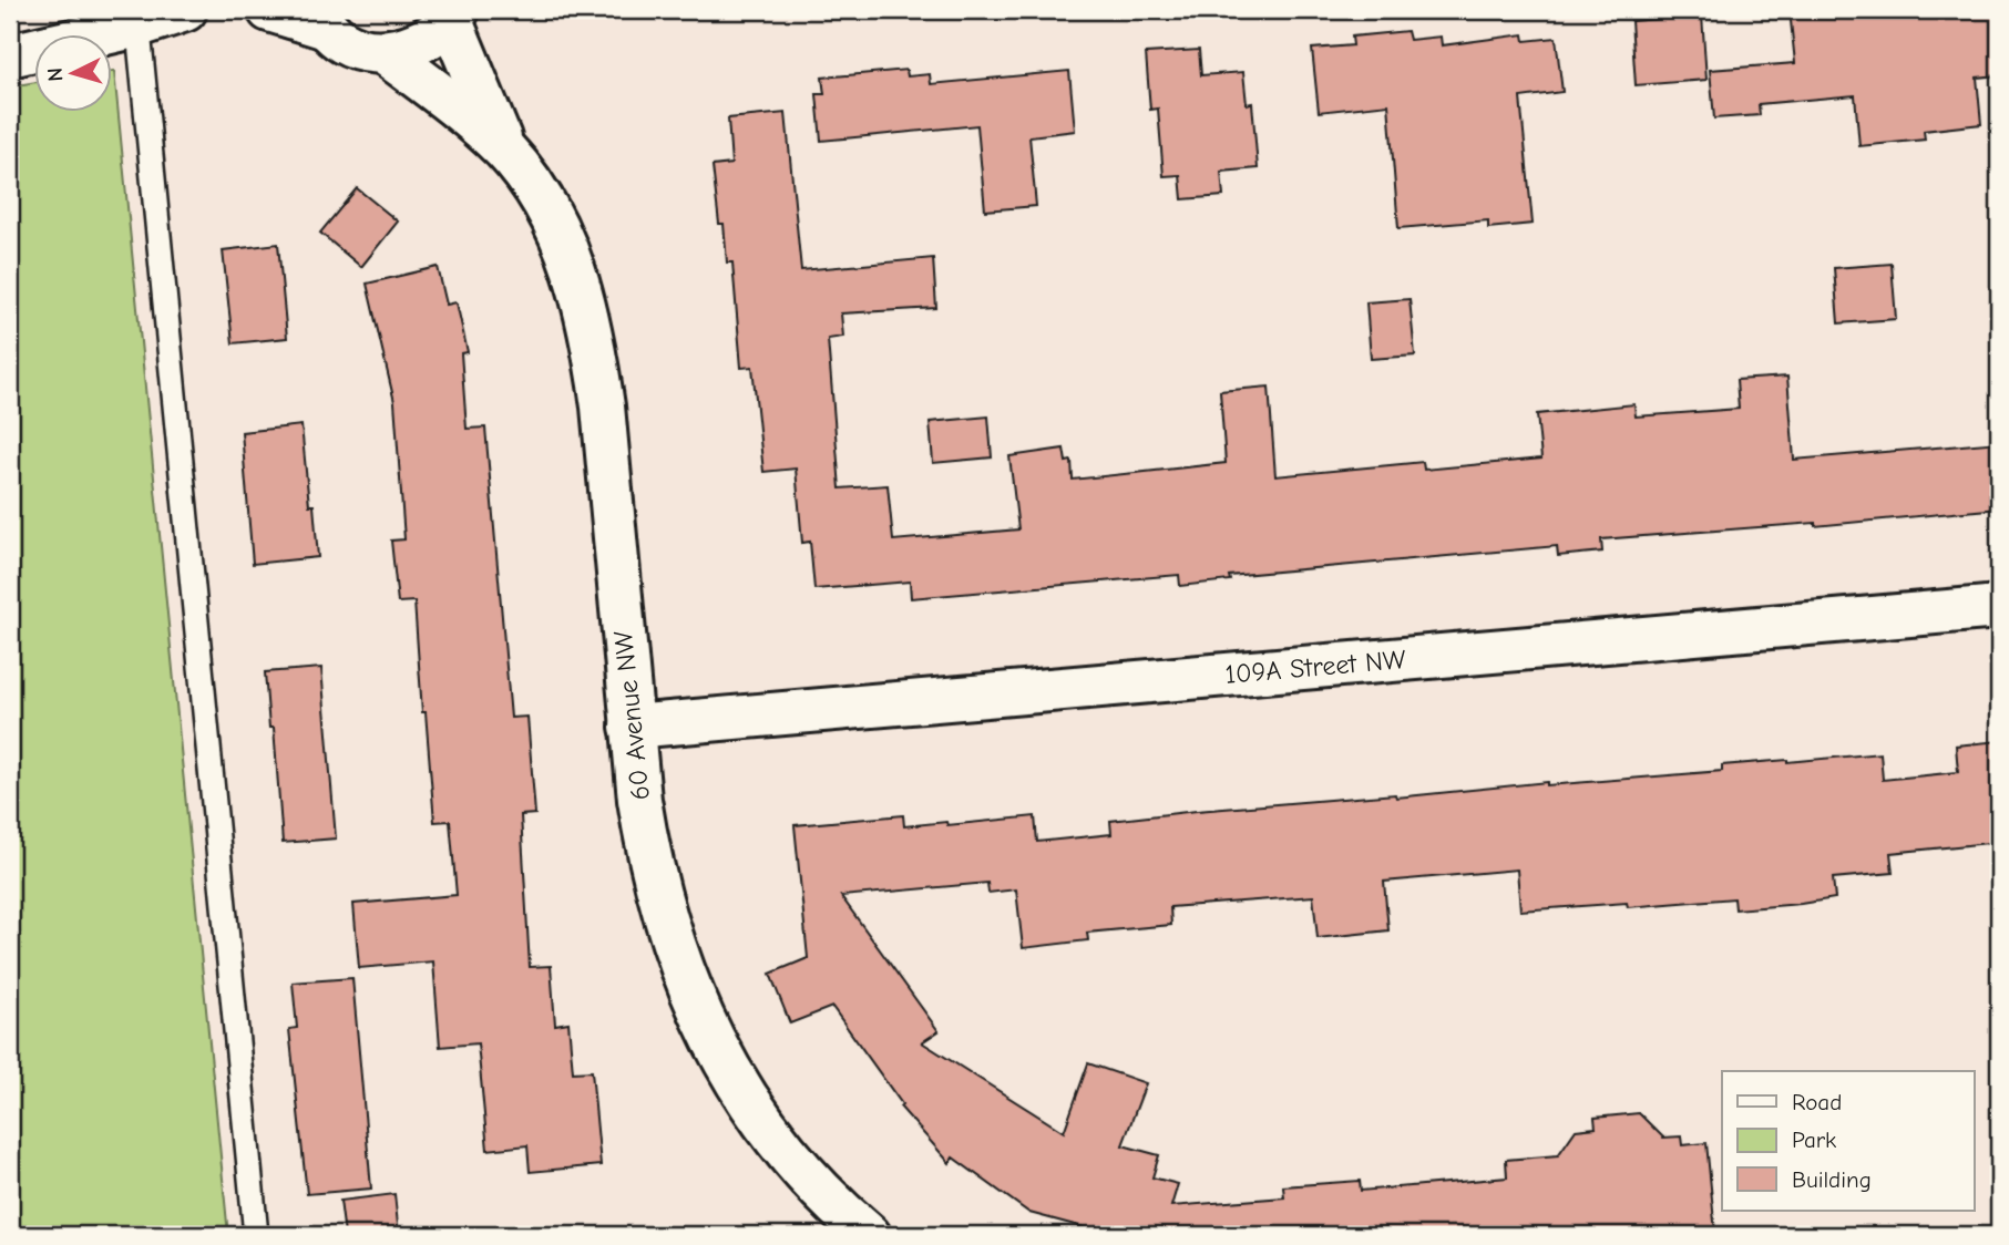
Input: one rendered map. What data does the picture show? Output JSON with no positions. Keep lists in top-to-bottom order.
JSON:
{
  "streets": {
    "street": ["109A Street NW", "60 Avenue NW"]
  },
  "crossings": [
    ["109A Street NW", "60 Avenue NW"]
  ],
  "legend": ["Road", "Park", "Building"],
  "north": "left"
}
